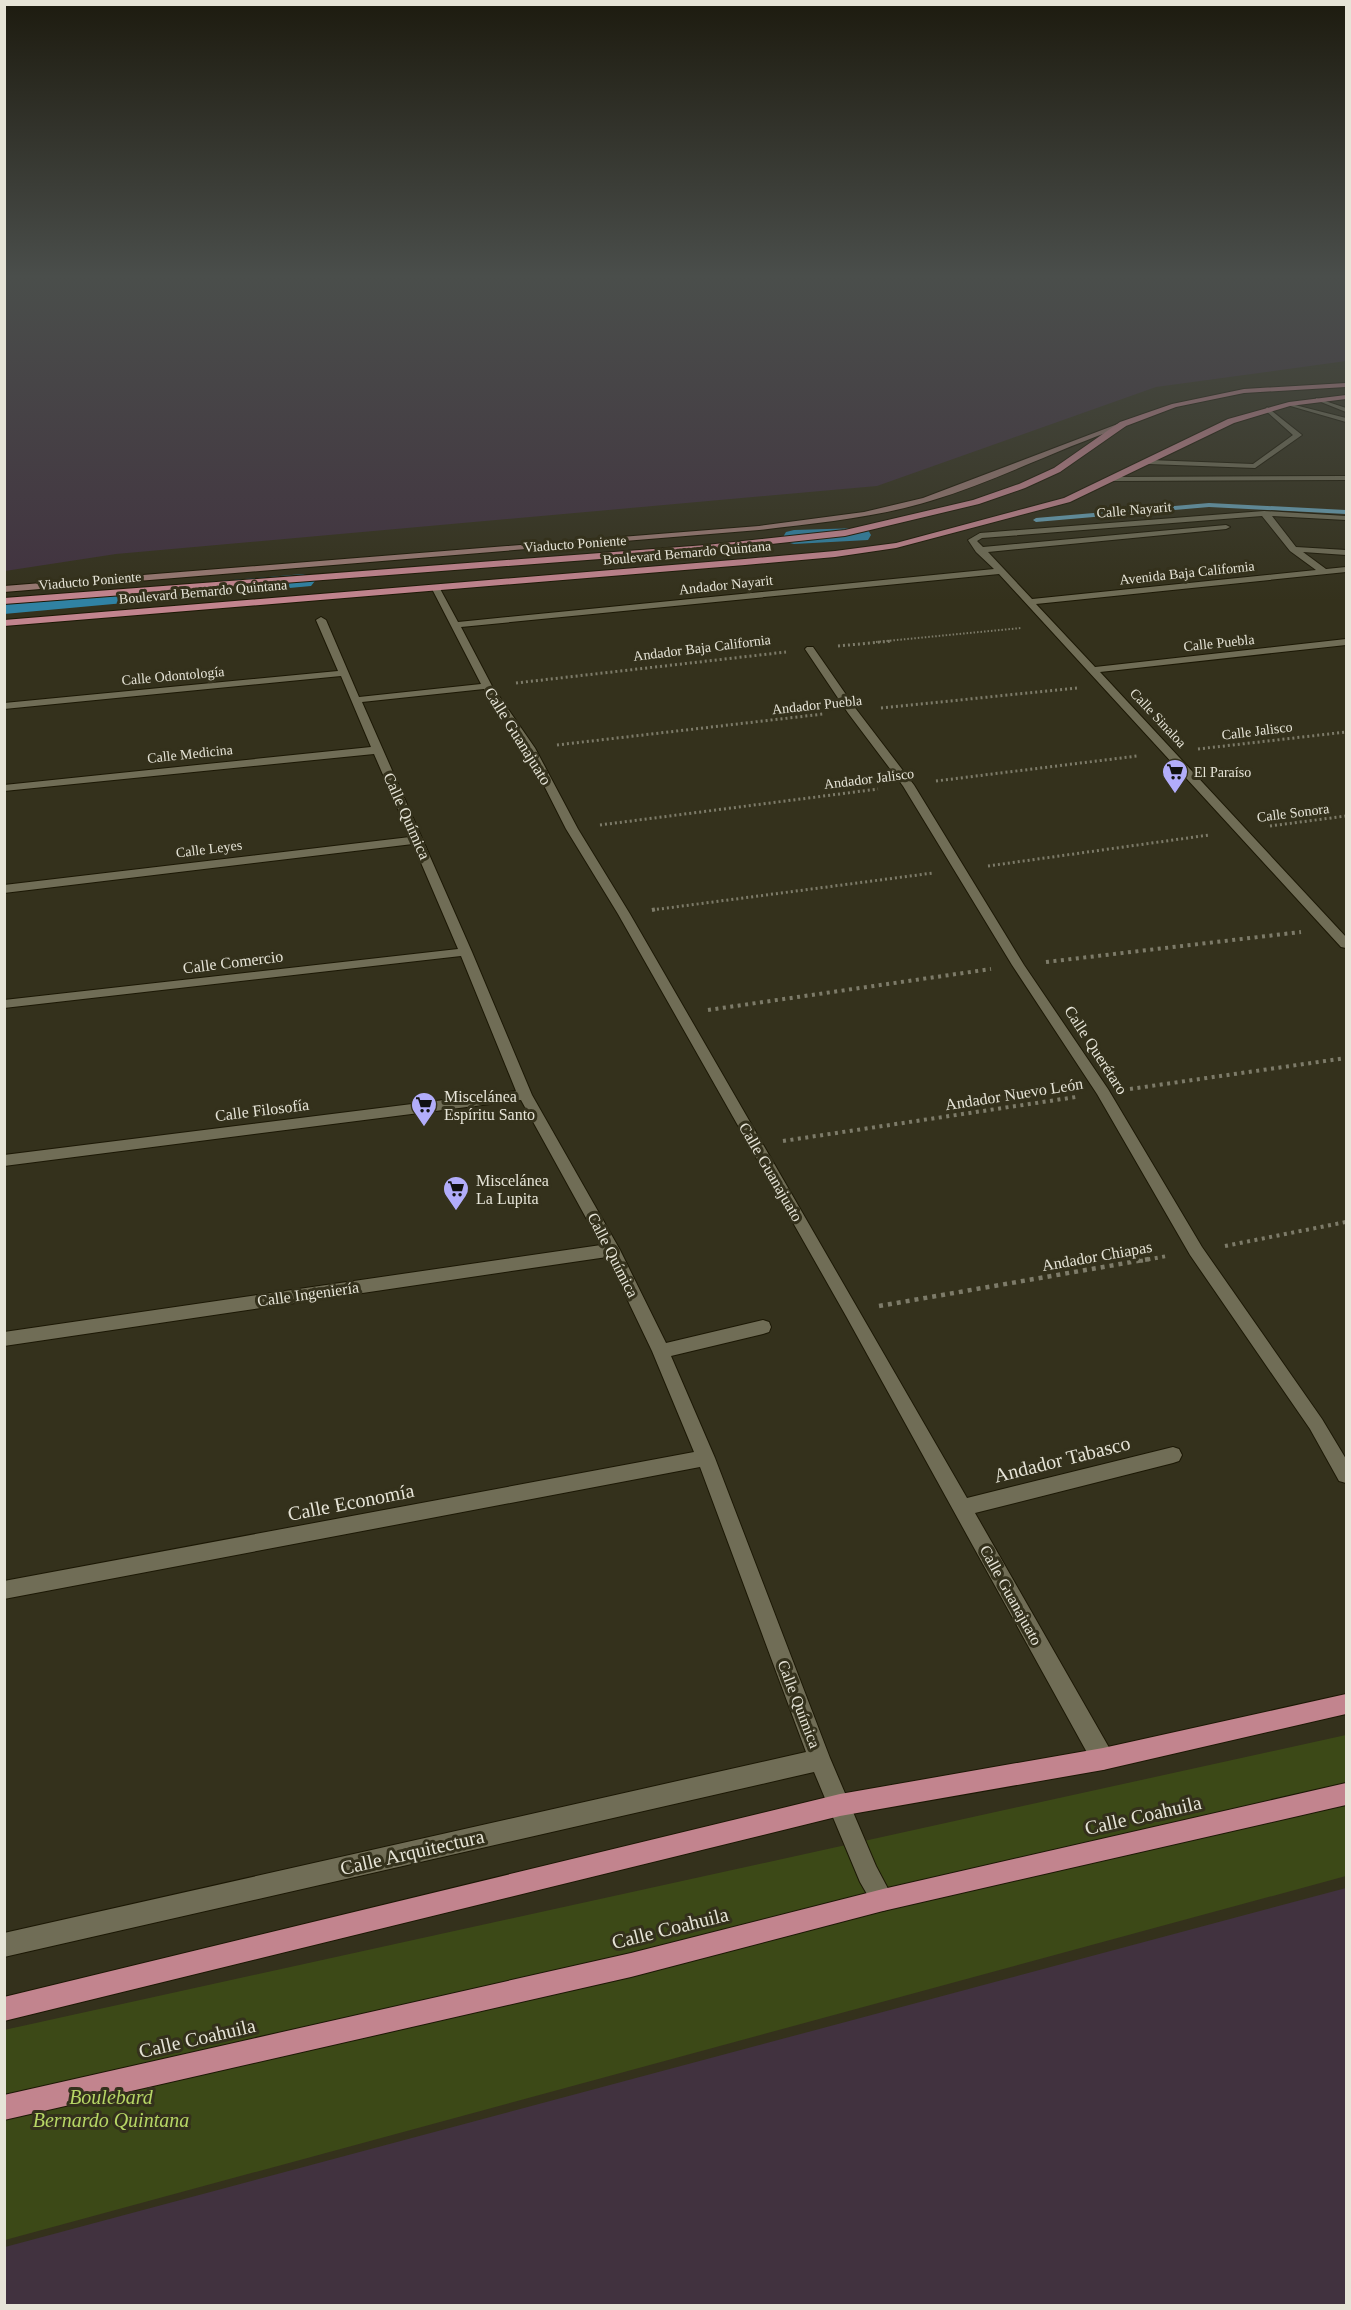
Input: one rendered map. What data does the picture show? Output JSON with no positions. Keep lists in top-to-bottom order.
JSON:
{
  "streets": {
    "main road": ["Viaducto Poniente", "Boulevard Bernardo Quintana", "Calle Coahuila"],
    "street": [
      "Calle Nayarit",
      "Avenida Baja California",
      "Andador Nayarit",
      "Calle Puebla",
      "Calle Odontología",
      "Calle Sinaloa",
      "Calle Guanajuato",
      "Calle Medicina",
      "Calle Química",
      "Calle Leyes",
      "Calle Comercio",
      "Calle Querétaro",
      "Calle Filosofía",
      "Calle Ingeniería",
      "Andador Tabasco",
      "Calle Economía",
      "Calle Arquitectura"
    ],
    "path": [
      "Andador Baja California",
      "Andador Puebla",
      "Calle Jalisco",
      "Andador Jalisco",
      "Calle Sonora",
      "Andador Nuevo León",
      "Andador Chiapas"
    ]
  },
  "crossings": [
    ["Calle Nayarit", "Calle Sinaloa"],
    ["Viaducto Poniente", "Boulevard Bernardo Quintana"],
    ["Boulevard Bernardo Quintana", "Calle Guanajuato"],
    ["Avenida Baja California", "Calle Sinaloa"],
    ["Andador Nayarit", "Calle Sinaloa"],
    ["Andador Nayarit", "Calle Guanajuato"],
    ["Calle Puebla", "Calle Sinaloa"],
    ["Andador Baja California", "Calle Sinaloa"],
    ["Andador Baja California", "Calle Guanajuato"],
    ["Andador Baja California", "Calle Querétaro"],
    ["Calle Odontología", "Calle Química"],
    ["Andador Puebla", "Calle Sinaloa"],
    ["Andador Puebla", "Calle Guanajuato"],
    ["Andador Puebla", "Calle Querétaro"],
    ["Calle Sinaloa", "Calle Jalisco"],
    ["Calle Sinaloa", "Andador Jalisco"],
    ["Calle Sinaloa", "Calle Sonora"],
    ["Calle Jalisco", "Andador Jalisco"],
    ["Calle Guanajuato", "Andador Jalisco"],
    ["Calle Guanajuato", "Andador Nuevo León"],
    ["Calle Guanajuato", "Andador Chiapas"],
    ["Calle Guanajuato", "Andador Tabasco"],
    ["Calle Medicina", "Calle Química"],
    ["Andador Jalisco", "Calle Querétaro"],
    ["Calle Química", "Calle Leyes"],
    ["Calle Química", "Calle Comercio"],
    ["Calle Química", "Calle Filosofía"],
    ["Calle Química", "Calle Ingeniería"],
    ["Calle Química", "Calle Economía"],
    ["Calle Química", "Calle Coahuila"],
    ["Calle Química", "Calle Arquitectura"],
    ["Calle Querétaro", "Andador Nuevo León"],
    ["Calle Querétaro", "Andador Chiapas"]
  ],
  "parks": ["Boulebard Bernardo Quintana"],
  "places": {
    "supermarket": ["El Paraíso", "Miscelánea Espíritu Santo", "Miscelánea La Lupita"]
  }
}
